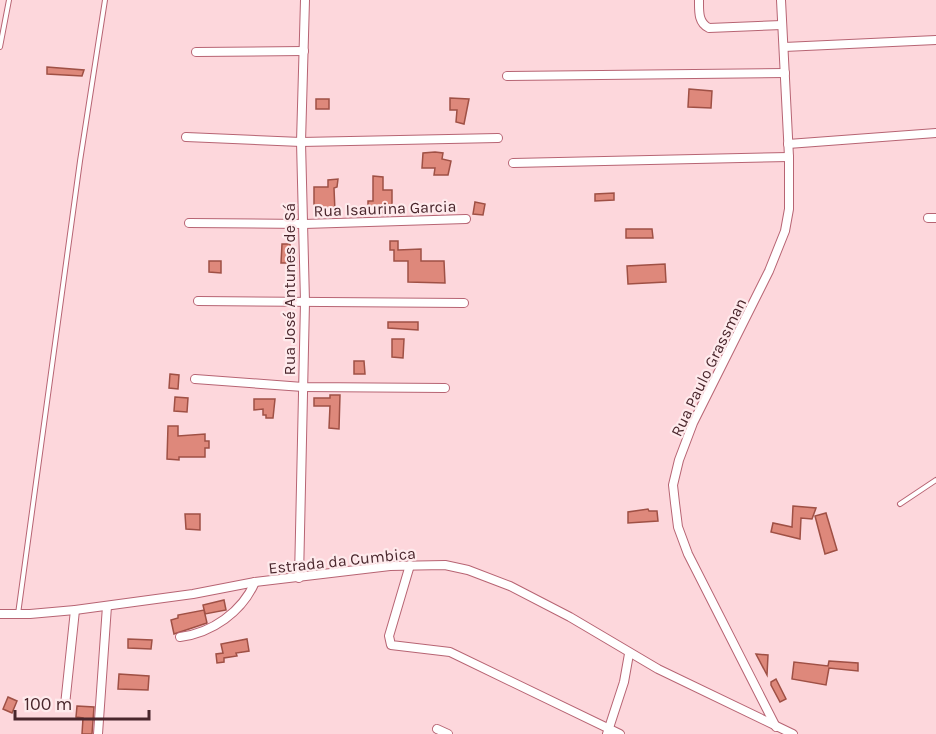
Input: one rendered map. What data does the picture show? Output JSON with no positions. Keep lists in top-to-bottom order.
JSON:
{
  "streets": {
    "street": [
      "Rua Isaurina Garcia",
      "Rua José Antunes de Sá",
      "Rua Paulo Grassman",
      "Estrada da Cumbica"
    ]
  },
  "crossings": [
    ["Rua Isaurina Garcia", "Rua José Antunes de Sá"],
    ["Rua José Antunes de Sá", "Estrada da Cumbica"],
    ["Rua Paulo Grassman", "Estrada da Cumbica"]
  ],
  "scale_bar": "100 m"
}
